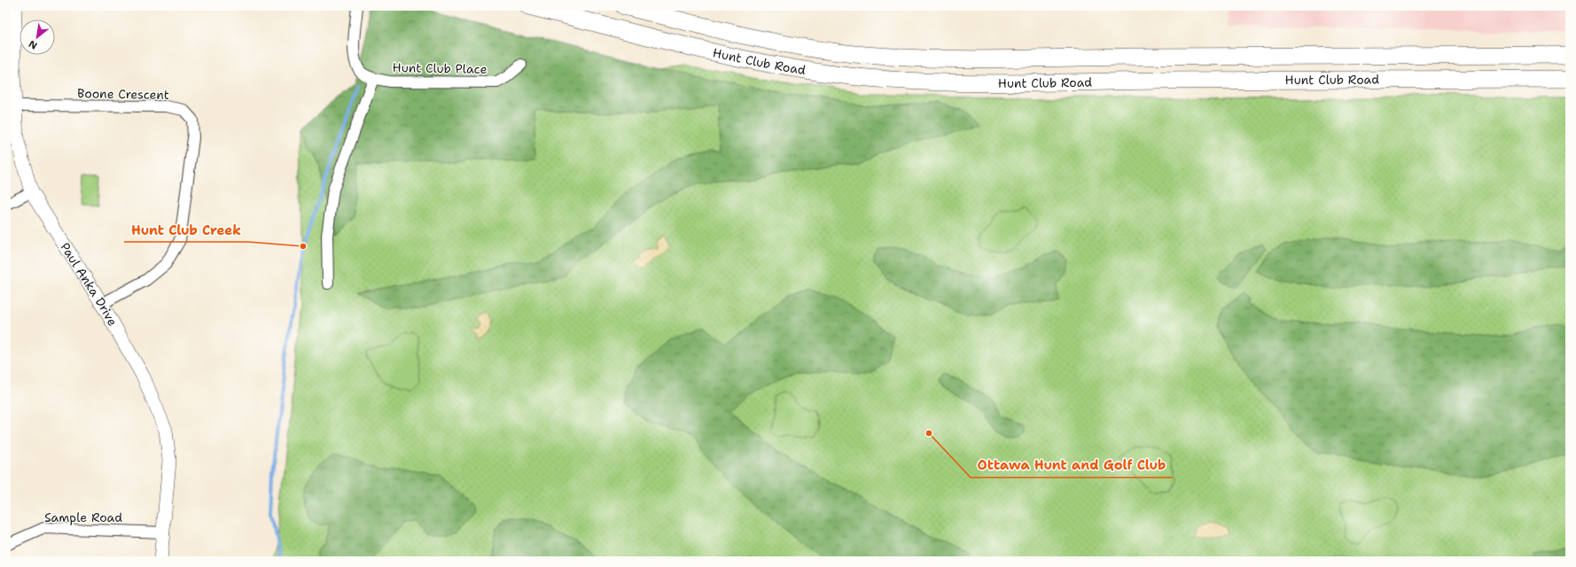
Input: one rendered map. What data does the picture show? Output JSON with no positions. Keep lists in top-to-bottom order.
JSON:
{
  "streets": {
    "main road": ["Hunt Club Road"],
    "street": [
      "Hunt Club Place",
      "Boone Crescent",
      "Paul Anka Drive",
      "Sample Road"
    ]
  },
  "crossings": [
    ["Boone Crescent", "Paul Anka Drive"],
    ["Paul Anka Drive", "Sample Road"]
  ],
  "places": ["Hunt Club Creek", "Ottawa Hunt and Golf Club"],
  "north": "bottom left"
}
